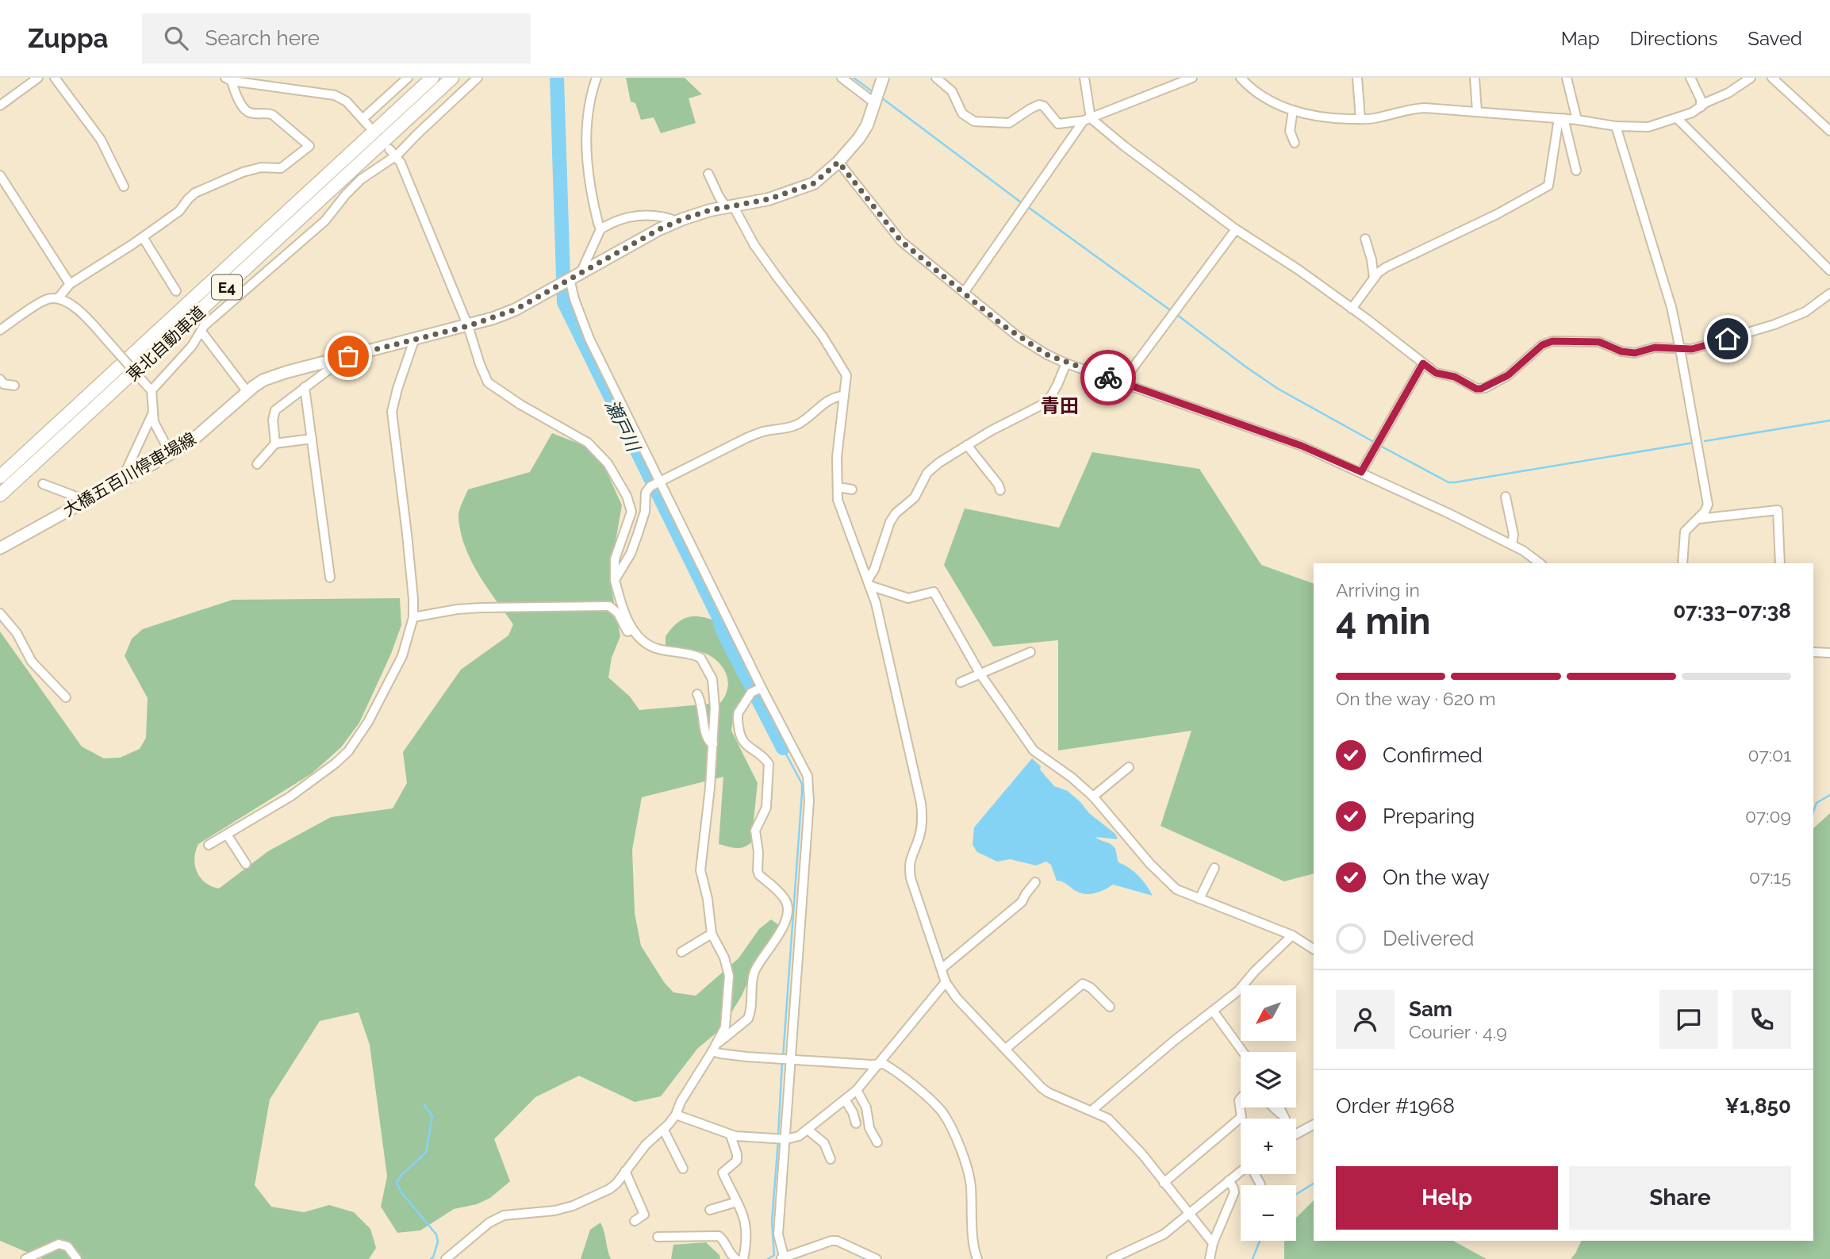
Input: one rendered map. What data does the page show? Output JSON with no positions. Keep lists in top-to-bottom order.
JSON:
{
  "streets": {
    "highway": ["E4", "東北自動車道"],
    "main road": ["大橋五百川停車場線"]
  },
  "districts": ["青田"],
  "water": ["瀬戸川"],
  "north": "bottom left",
  "page": {
    "header": "Zuppa",
    "search": "Search here",
    "nav": ["Map", "Directions", "Saved"],
    "heading": ["4 min", "Arriving in", "07:33–07:38"],
    "panel": [
      "Sam",
      "Courier · 4.9",
      "Order #1968",
      "¥1,850"
    ],
    "bar": "On the way · 620 m",
    "list": [
      ["Confirmed", "07:01"],
      ["Preparing", "07:09"],
      ["On the way", "07:15"],
      "Delivered"
    ],
    "map_buttons": ["+", "−"],
    "buttons": ["Help", "Share"]
  }
}
